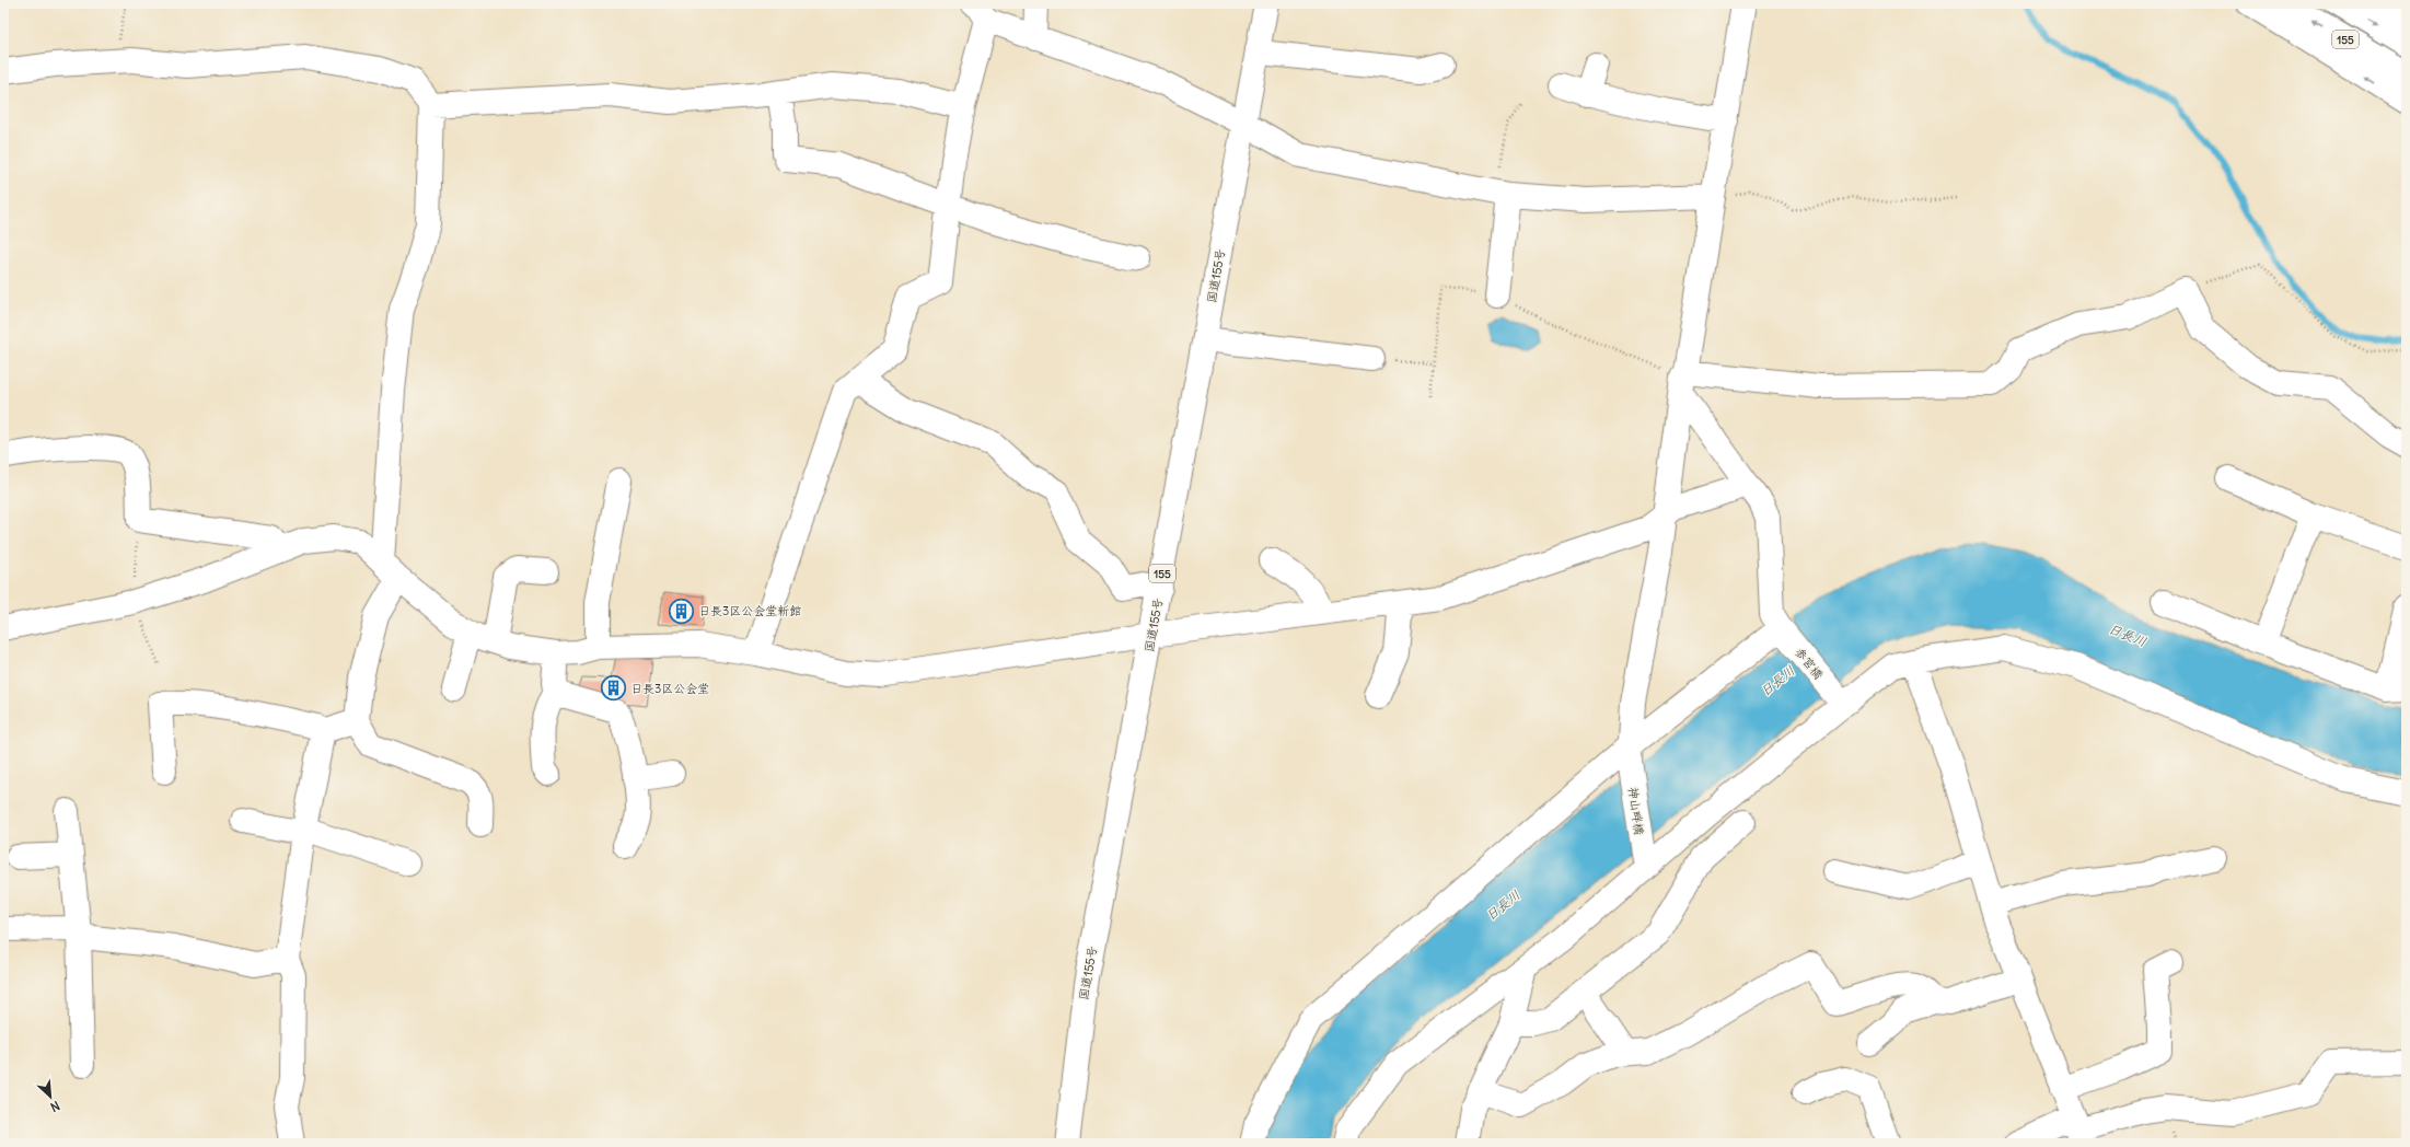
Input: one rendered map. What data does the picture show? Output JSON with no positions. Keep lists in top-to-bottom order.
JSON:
{
  "streets": {
    "main road": [
      "155",
      "国道155号",
      "参宮橋",
      "神山畔橋"
    ]
  },
  "crossings": [
    ["参宮橋", "神山畔橋"]
  ],
  "water": ["日長川"],
  "places": {
    "building": ["日長3区公会堂新館", "日長3区公会堂"]
  },
  "north": "bottom right"
}
